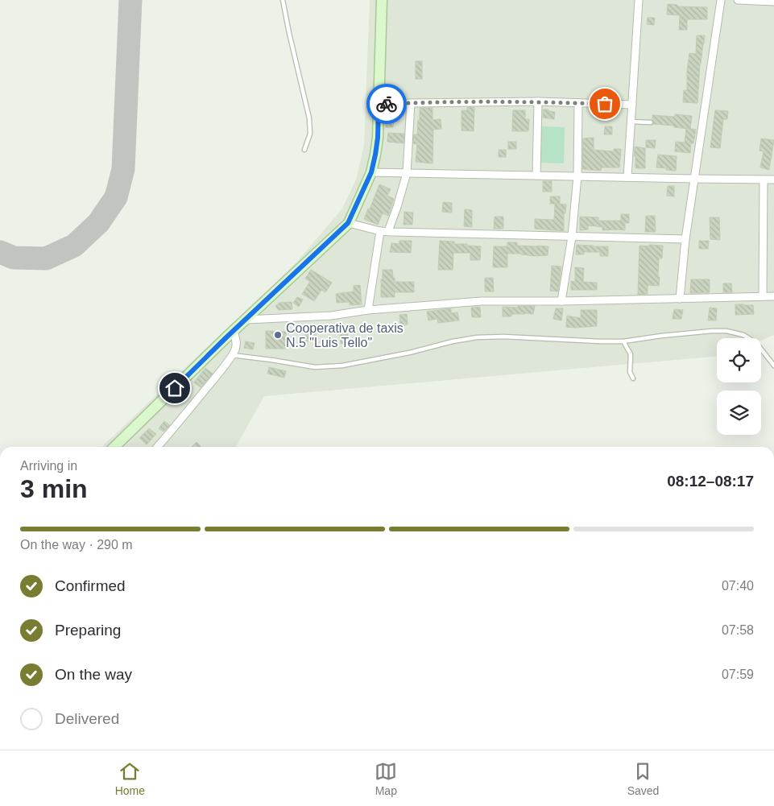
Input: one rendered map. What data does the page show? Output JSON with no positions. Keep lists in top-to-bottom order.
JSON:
{
  "places": ["Cooperativa de taxis N.5 \"Luis Tello\""],
  "page": {
    "heading": ["3 min", "Arriving in", "08:12–08:17"],
    "bar": "On the way · 290 m",
    "list": [
      ["Confirmed", "07:40"],
      ["Preparing", "07:58"],
      ["On the way", "07:59"],
      "Delivered"
    ],
    "tabs": ["Home", "Map", "Saved"]
  }
}
